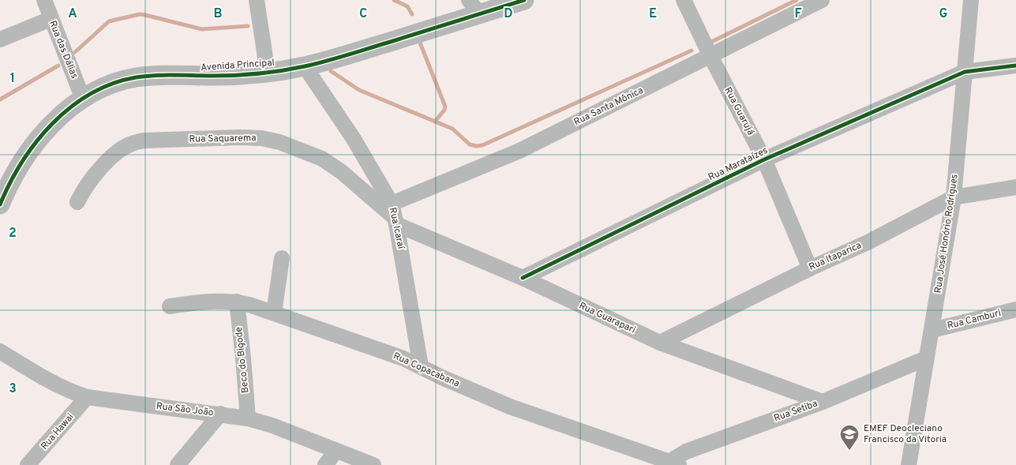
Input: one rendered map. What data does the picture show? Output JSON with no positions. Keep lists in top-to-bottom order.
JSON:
{
  "streets": {
    "street": [
      "Rua das Dálias",
      "Avenida Principal",
      "Rua Santa Mônica",
      "Rua Guarujá",
      "Rua Saquarema",
      "Rua Marataízes",
      "Rua Icaraí",
      "Rua José Honório Rodrigues",
      "Rua Itaparica",
      "Rua Guarapari",
      "Rua Camburi",
      "Beco do Bigode",
      "Rua Copacabana",
      "Rua São João",
      "Rua Setiba",
      "Rua Hawai"
    ]
  },
  "crossings": [
    ["Rua das Dálias", "Avenida Principal"],
    ["Avenida Principal", "Rua Icaraí"],
    ["Rua Santa Mônica", "Rua Guarujá"],
    ["Rua Santa Mônica", "Rua Saquarema"],
    ["Rua Santa Mônica", "Rua Icaraí"],
    ["Rua Santa Mônica", "Rua Guarapari"],
    ["Rua Guarujá", "Rua Marataízes"],
    ["Rua Guarujá", "Rua Itaparica"],
    ["Rua Saquarema", "Rua Icaraí"],
    ["Rua Saquarema", "Rua Guarapari"],
    ["Rua Marataízes", "Rua José Honório Rodrigues"],
    ["Rua Marataízes", "Rua Guarapari"],
    ["Rua Icaraí", "Rua Guarapari"],
    ["Rua Icaraí", "Rua Copacabana"],
    ["Rua José Honório Rodrigues", "Rua Itaparica"],
    ["Rua José Honório Rodrigues", "Rua Camburi"],
    ["Rua José Honório Rodrigues", "Rua Setiba"],
    ["Rua Itaparica", "Rua Guarapari"],
    ["Rua Guarapari", "Rua Setiba"],
    ["Beco do Bigode", "Rua Copacabana"],
    ["Beco do Bigode", "Rua São João"],
    ["Rua Copacabana", "Rua Setiba"],
    ["Rua São João", "Rua Hawai"]
  ],
  "places": {
    "school or university": ["EMEF Deocleciano Francisco da Vitoria"]
  },
  "grid": {
    "columns": [
      "A",
      "B",
      "C",
      "D",
      "E",
      "F",
      "G"
    ],
    "rows": ["1", "2", "3"]
  }
}
